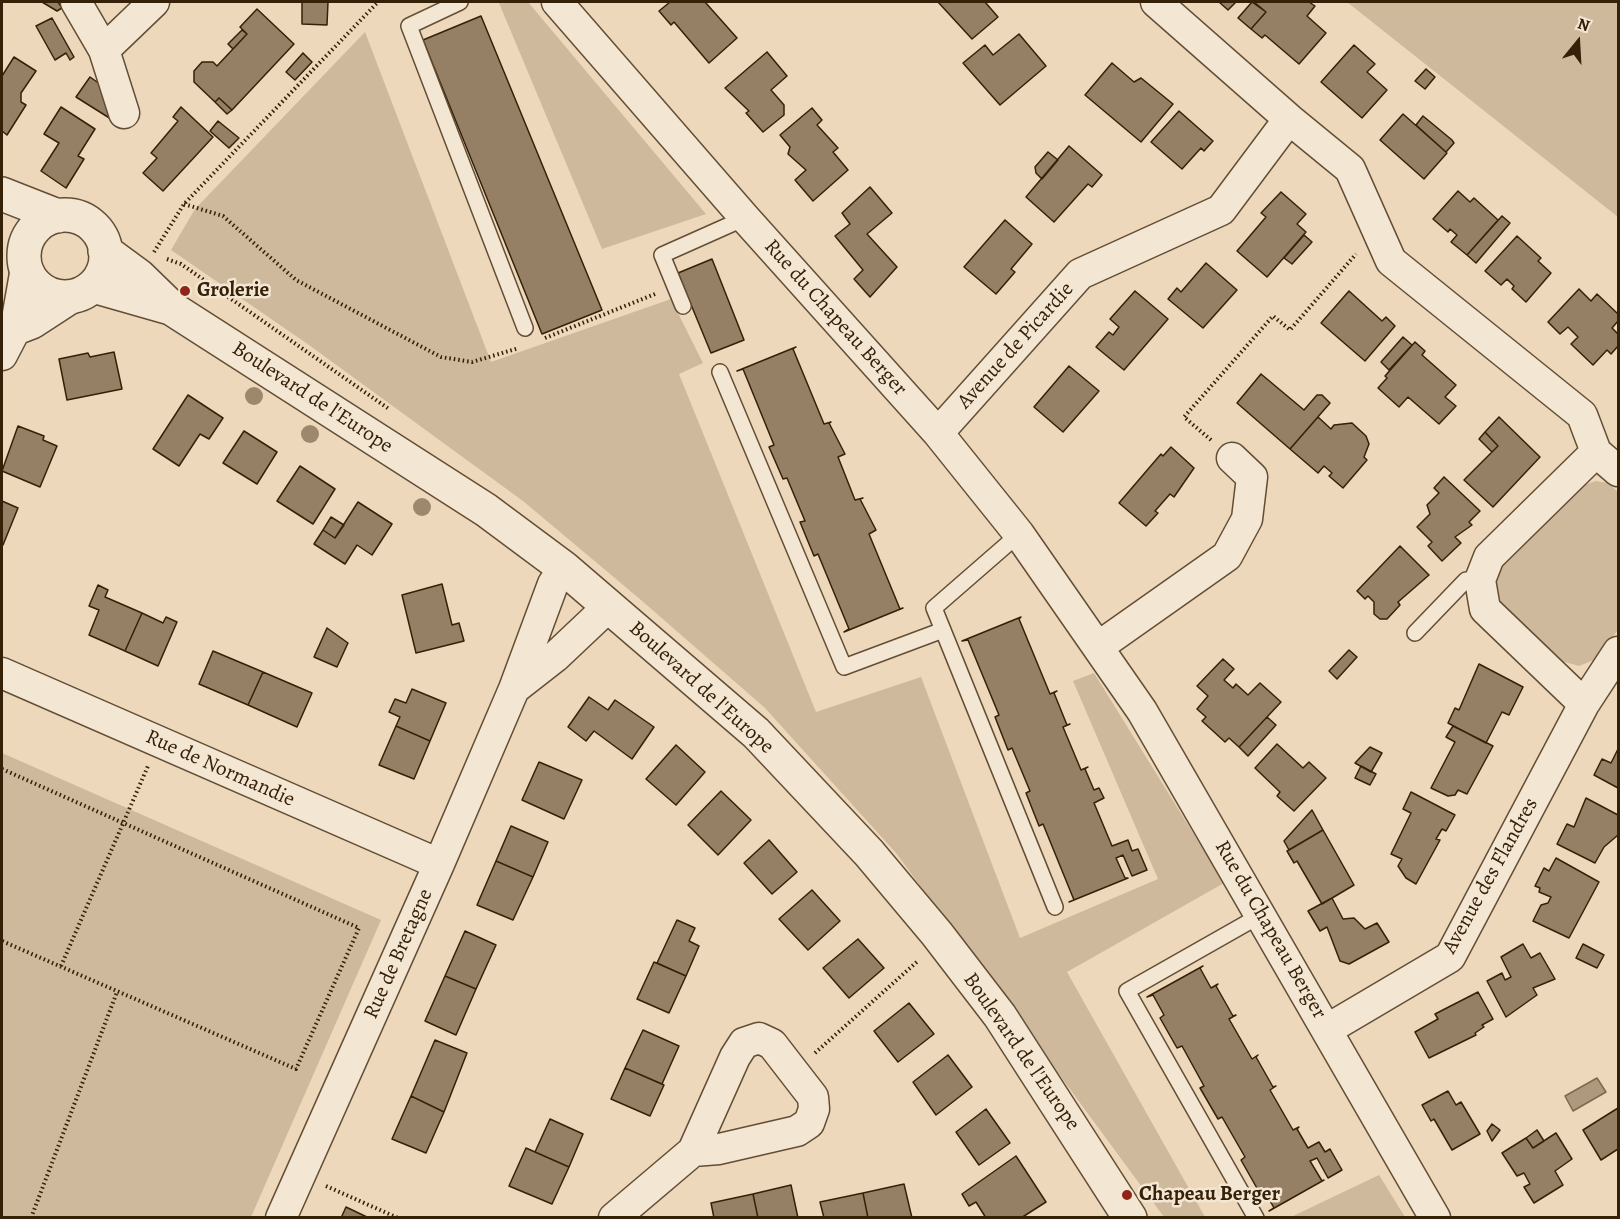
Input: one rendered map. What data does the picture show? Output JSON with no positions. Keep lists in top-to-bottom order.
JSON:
{
  "streets": {
    "street": [
      "Rue du Chapeau Berger",
      "Avenue de Picardie",
      "Boulevard de l'Europe",
      "Rue de Normandie",
      "Avenue des Flandres",
      "Rue de Bretagne"
    ]
  },
  "crossings": [
    ["Rue du Chapeau Berger", "Avenue de Picardie"],
    ["Rue du Chapeau Berger", "Avenue des Flandres"],
    ["Boulevard de l'Europe", "Rue de Bretagne"],
    ["Rue de Normandie", "Rue de Bretagne"]
  ],
  "places": ["Grolerie", "Chapeau Berger"],
  "north": "top"
}
